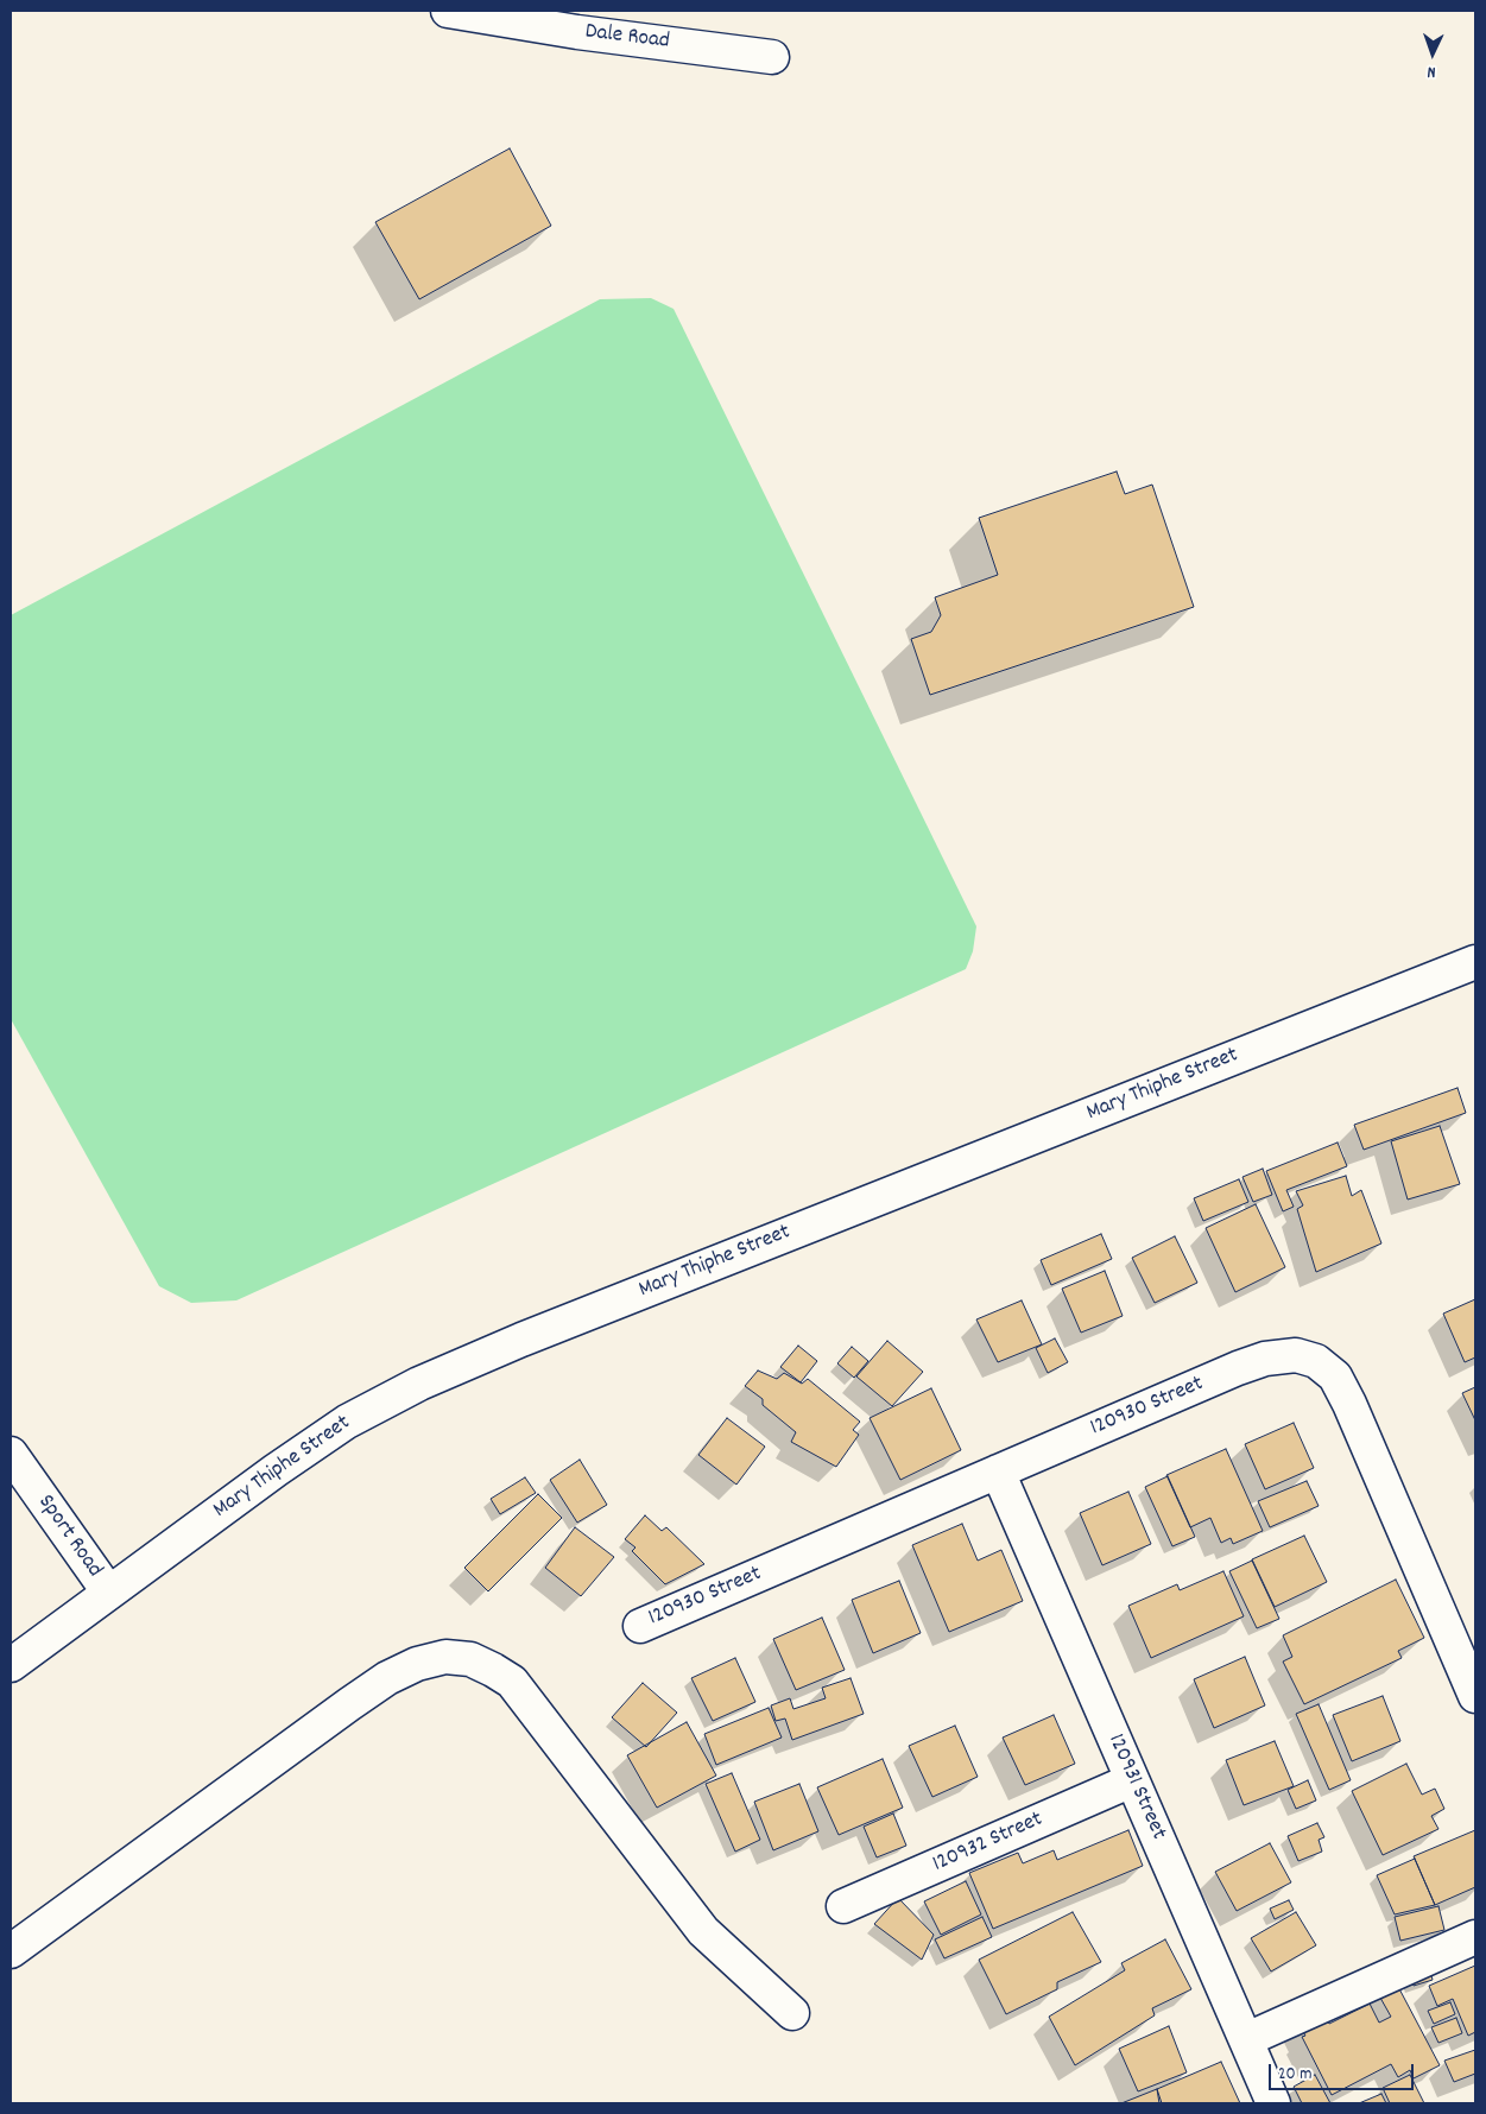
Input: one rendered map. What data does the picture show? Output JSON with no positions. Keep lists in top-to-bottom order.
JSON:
{
  "streets": {
    "street": [
      "Dale Road",
      "Mary Thiphe Street",
      "120930 Street",
      "Sport Road",
      "120931 Street",
      "120932 Street"
    ]
  },
  "crossings": [
    ["Mary Thiphe Street", "Sport Road"],
    ["120930 Street", "120931 Street"],
    ["120931 Street", "120932 Street"]
  ],
  "scale_bar": "20 m",
  "north": "bottom"
}
